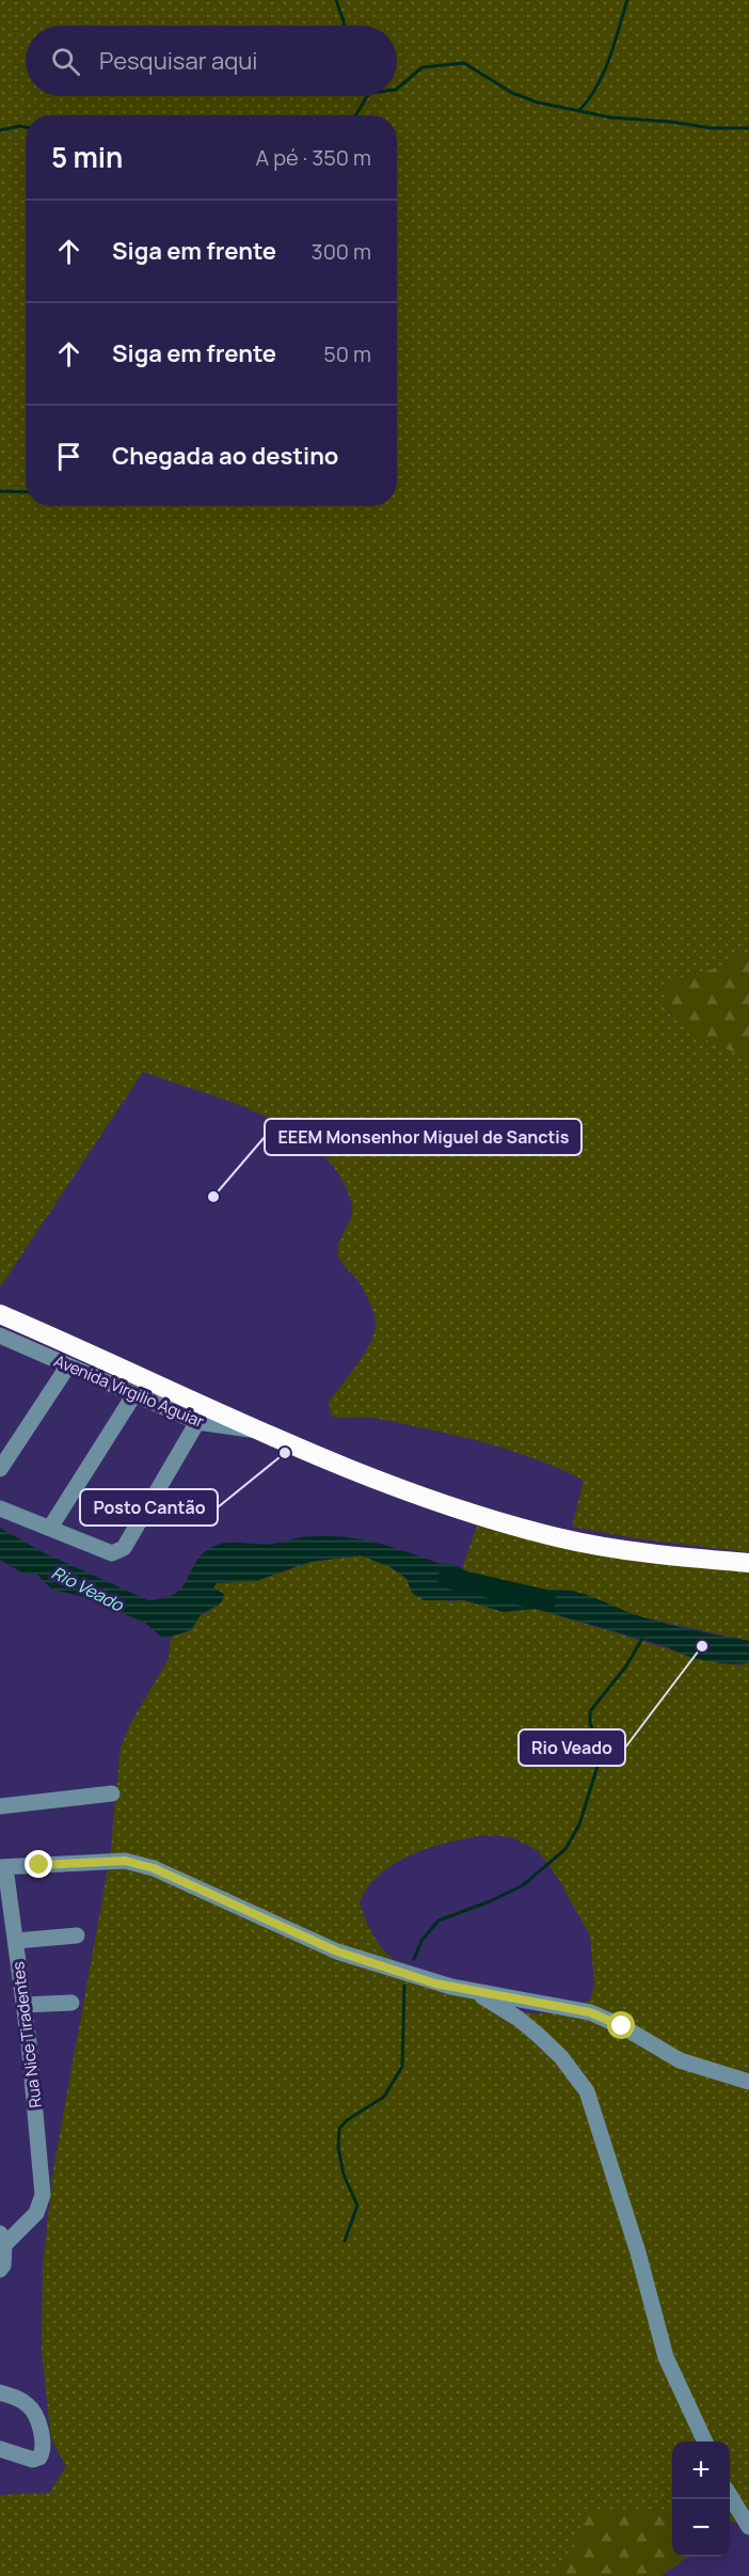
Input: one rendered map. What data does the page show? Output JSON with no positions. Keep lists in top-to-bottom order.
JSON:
{
  "streets": {
    "street": ["Avenida Virgilio Aguiar", "Rua Nice Tiradentes"]
  },
  "water": ["Rio Veado"],
  "places": ["EEEM Monsenhor Miguel de Sanctis", "Posto Cantão", "Rio Veado"],
  "page": {
    "search": "Pesquisar aqui",
    "heading": ["5 min", "A pé · 350 m"],
    "list": [
      ["Siga em frente", "300 m"],
      ["Siga em frente", "50 m"],
      "Chegada ao destino"
    ],
    "map_buttons": ["+", "−"]
  }
}
